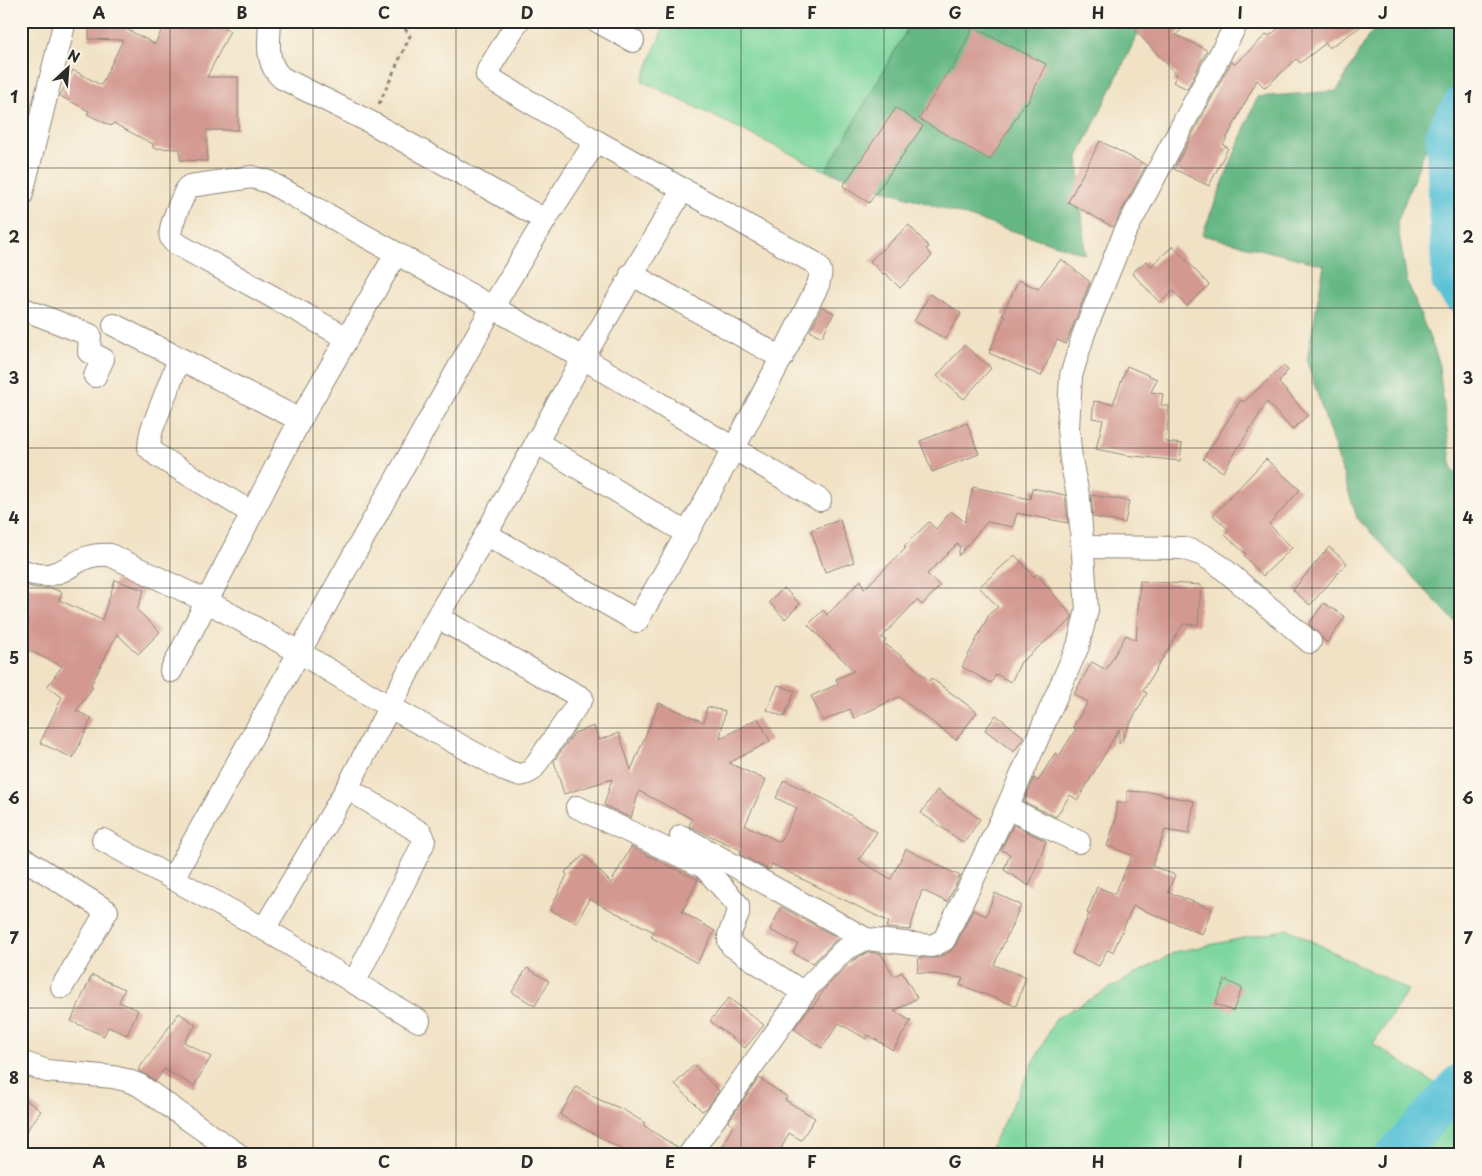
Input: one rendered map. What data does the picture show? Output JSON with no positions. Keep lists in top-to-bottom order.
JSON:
{
  "north": "top right",
  "grid": {
    "columns": [
      "A",
      "B",
      "C",
      "D",
      "E",
      "F",
      "G",
      "H",
      "I",
      "J"
    ],
    "rows": [
      "1",
      "2",
      "3",
      "4",
      "5",
      "6",
      "7",
      "8"
    ]
  }
}
